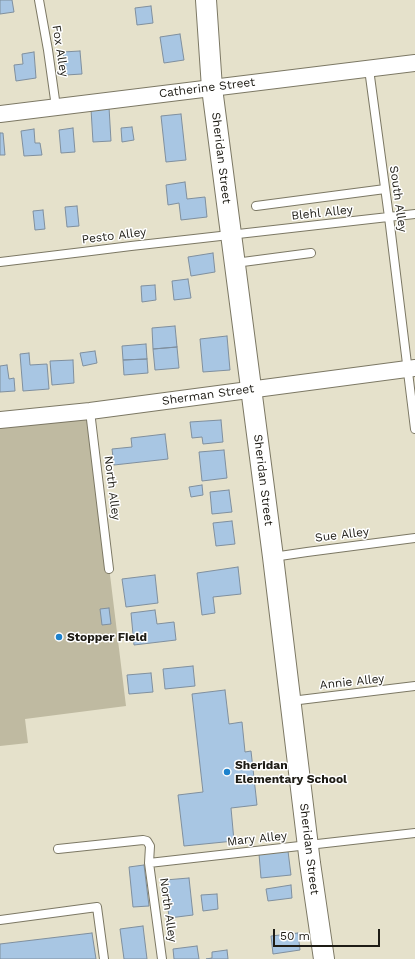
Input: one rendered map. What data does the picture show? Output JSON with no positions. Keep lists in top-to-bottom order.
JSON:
{
  "streets": {
    "street": ["Catherine Street", "Sheridan Street", "Sherman Street"],
    "lane": [
      "Fox Alley",
      "South Alley",
      "Blehl Alley",
      "Pesto Alley",
      "North Alley",
      "Sue Alley",
      "Annie Alley",
      "Mary Alley"
    ]
  },
  "crossings": [
    ["Fox Alley", "Catherine Street"],
    ["Catherine Street", "Sheridan Street"],
    ["Catherine Street", "South Alley"],
    ["Sheridan Street", "Blehl Alley"],
    ["Sheridan Street", "Pesto Alley"],
    ["Sheridan Street", "Sherman Street"],
    ["Sheridan Street", "Sue Alley"],
    ["Sheridan Street", "Annie Alley"],
    ["Sheridan Street", "Mary Alley"],
    ["South Alley", "Blehl Alley"],
    ["South Alley", "Sherman Street"],
    ["Blehl Alley", "Pesto Alley"],
    ["Sherman Street", "North Alley"],
    ["North Alley", "Mary Alley"]
  ],
  "places": ["Stopper Field", "Sheridan Elementary School"],
  "scale_bar": "50 m"
}
